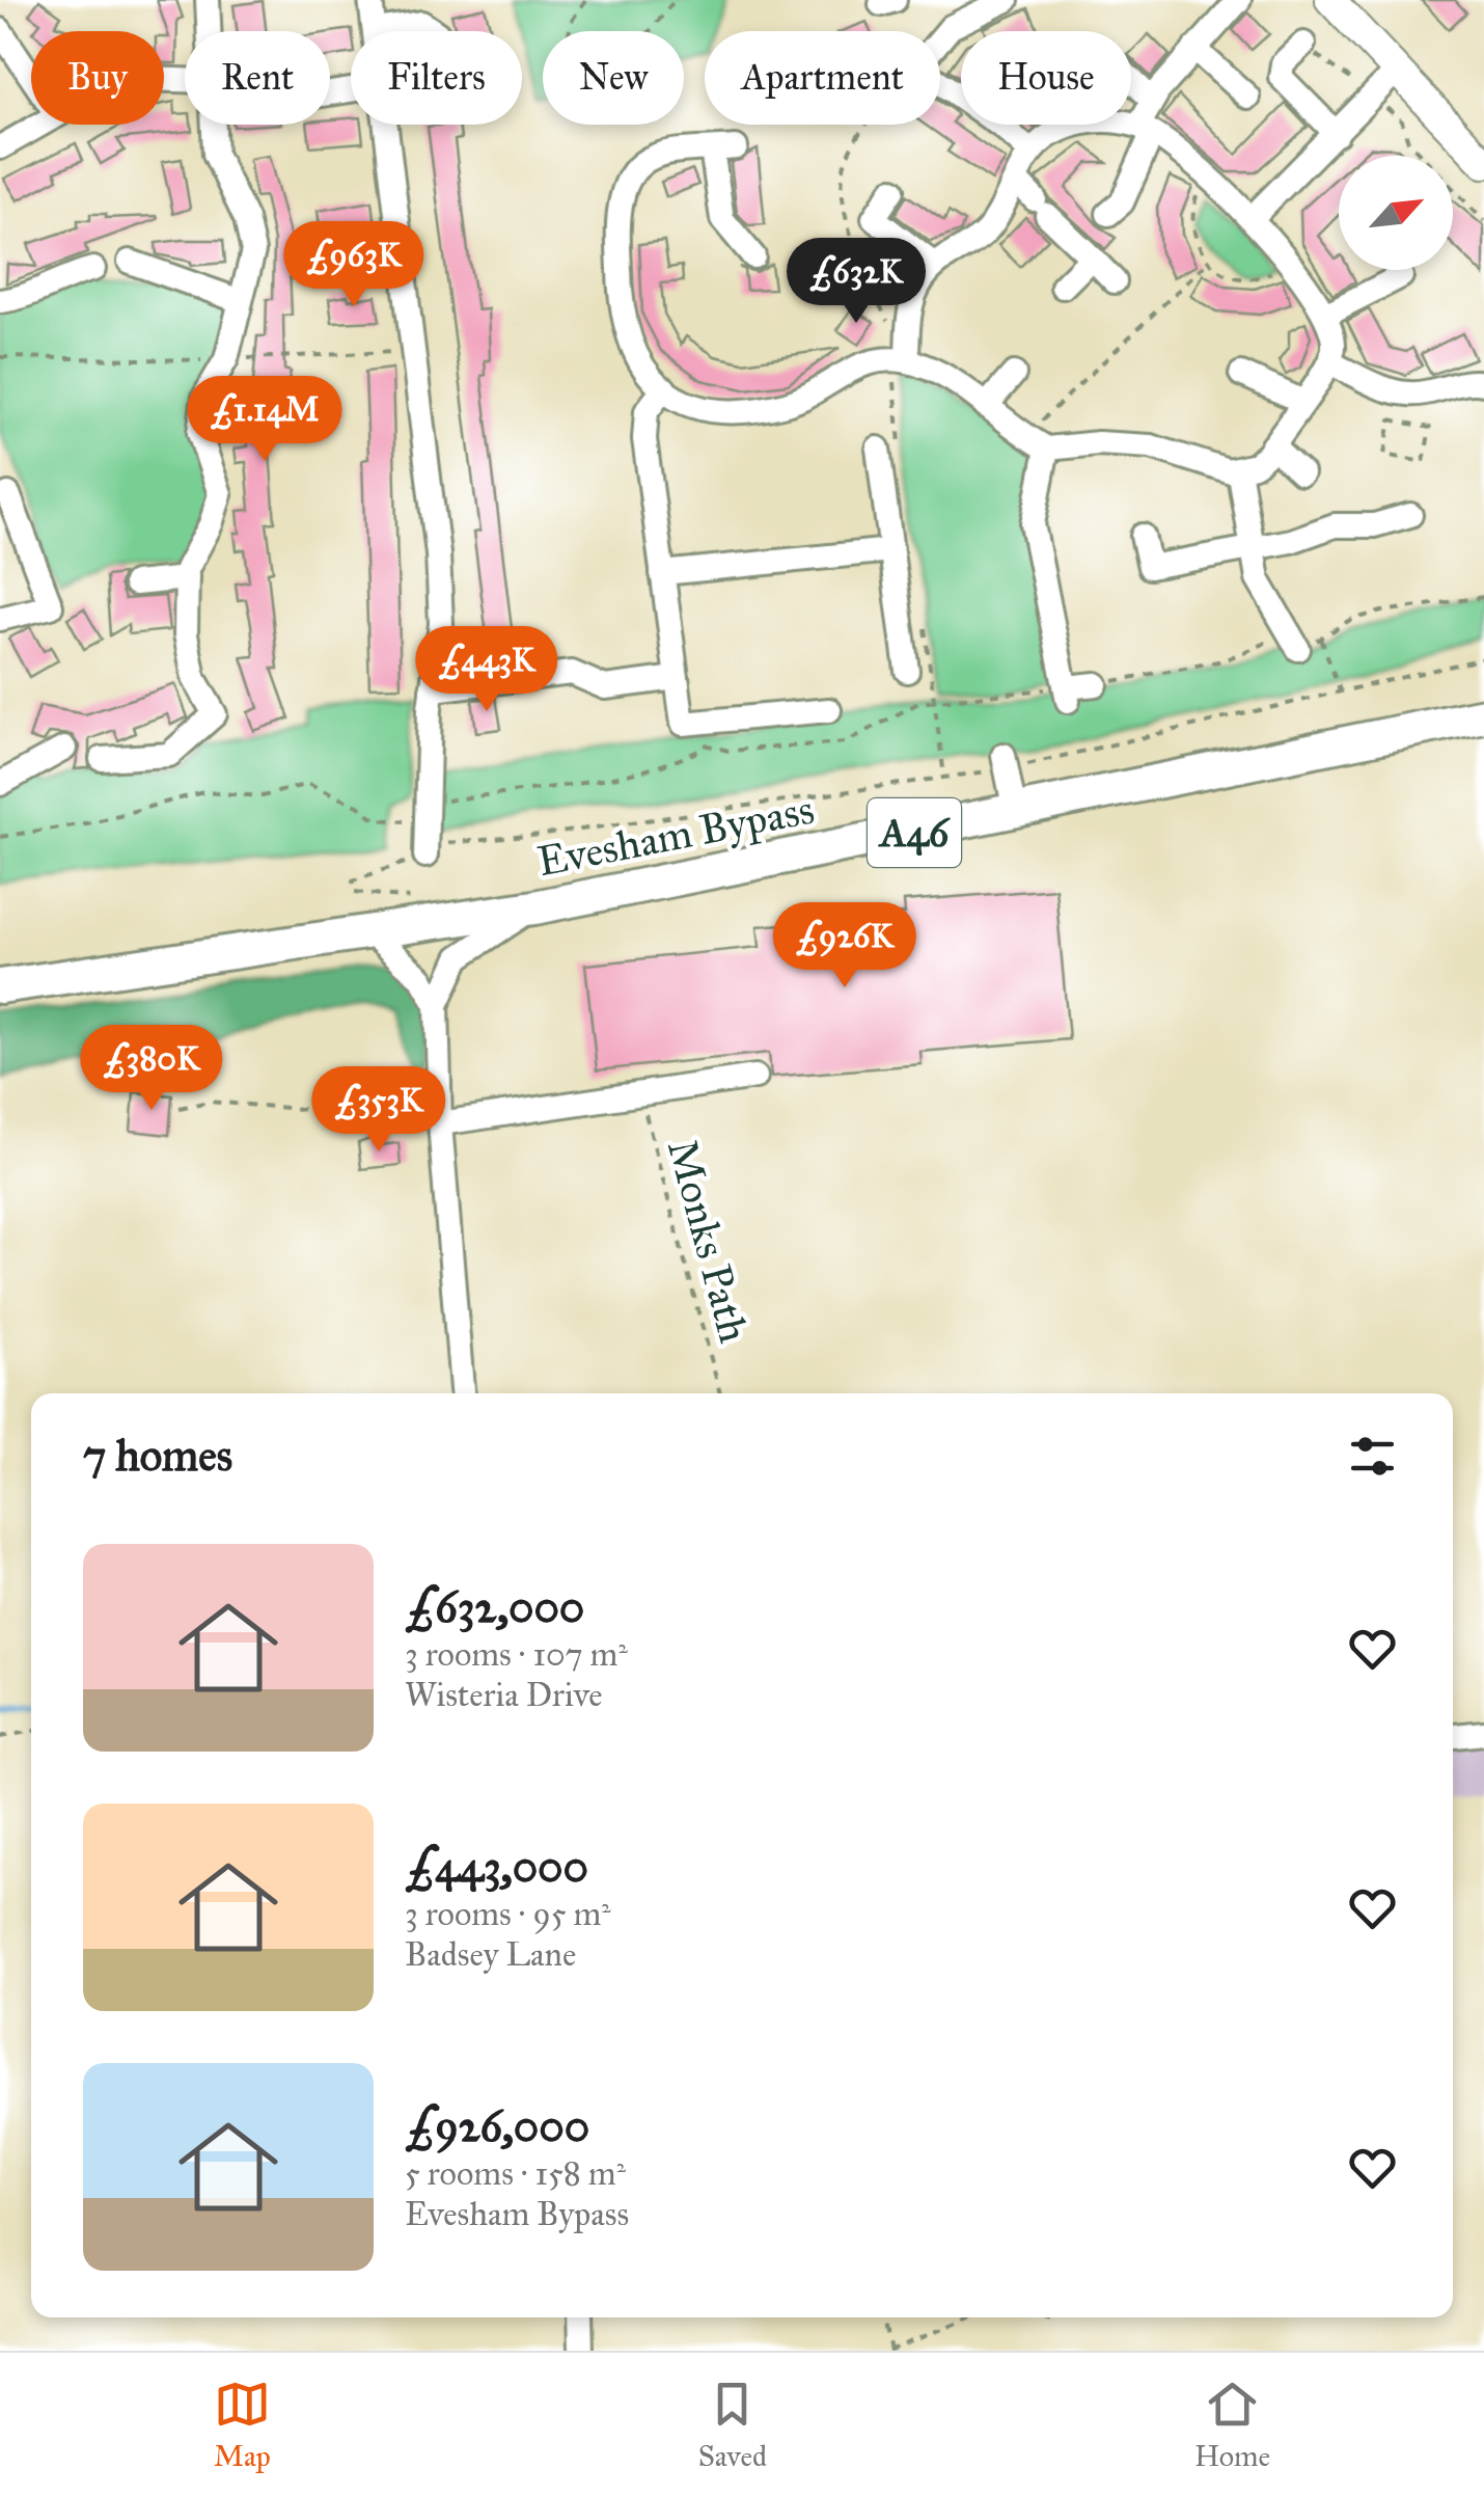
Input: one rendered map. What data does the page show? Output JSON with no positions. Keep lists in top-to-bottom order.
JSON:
{
  "streets": {
    "highway": ["A46", "Evesham Bypass"],
    "path": ["Monks Path"]
  },
  "north": "top right",
  "page": {
    "chip": [
      "Buy",
      "Rent",
      "Filters",
      "New",
      "Apartment",
      "House"
    ],
    "price": [
      "£963K",
      "£632K",
      "£1.14M",
      "£443K",
      "£926K",
      "£380K",
      "£353K"
    ],
    "heading": "7 homes",
    "list": [
      {
        "name": "£632,000",
        "note": "3 rooms · 107 m² · Wisteria Drive"
      },
      {
        "name": "£443,000",
        "note": "3 rooms · 95 m² · Badsey Lane"
      },
      {
        "name": "£926,000",
        "note": "5 rooms · 158 m² · Evesham Bypass"
      }
    ],
    "tabs": ["Map", "Saved", "Home"]
  }
}
